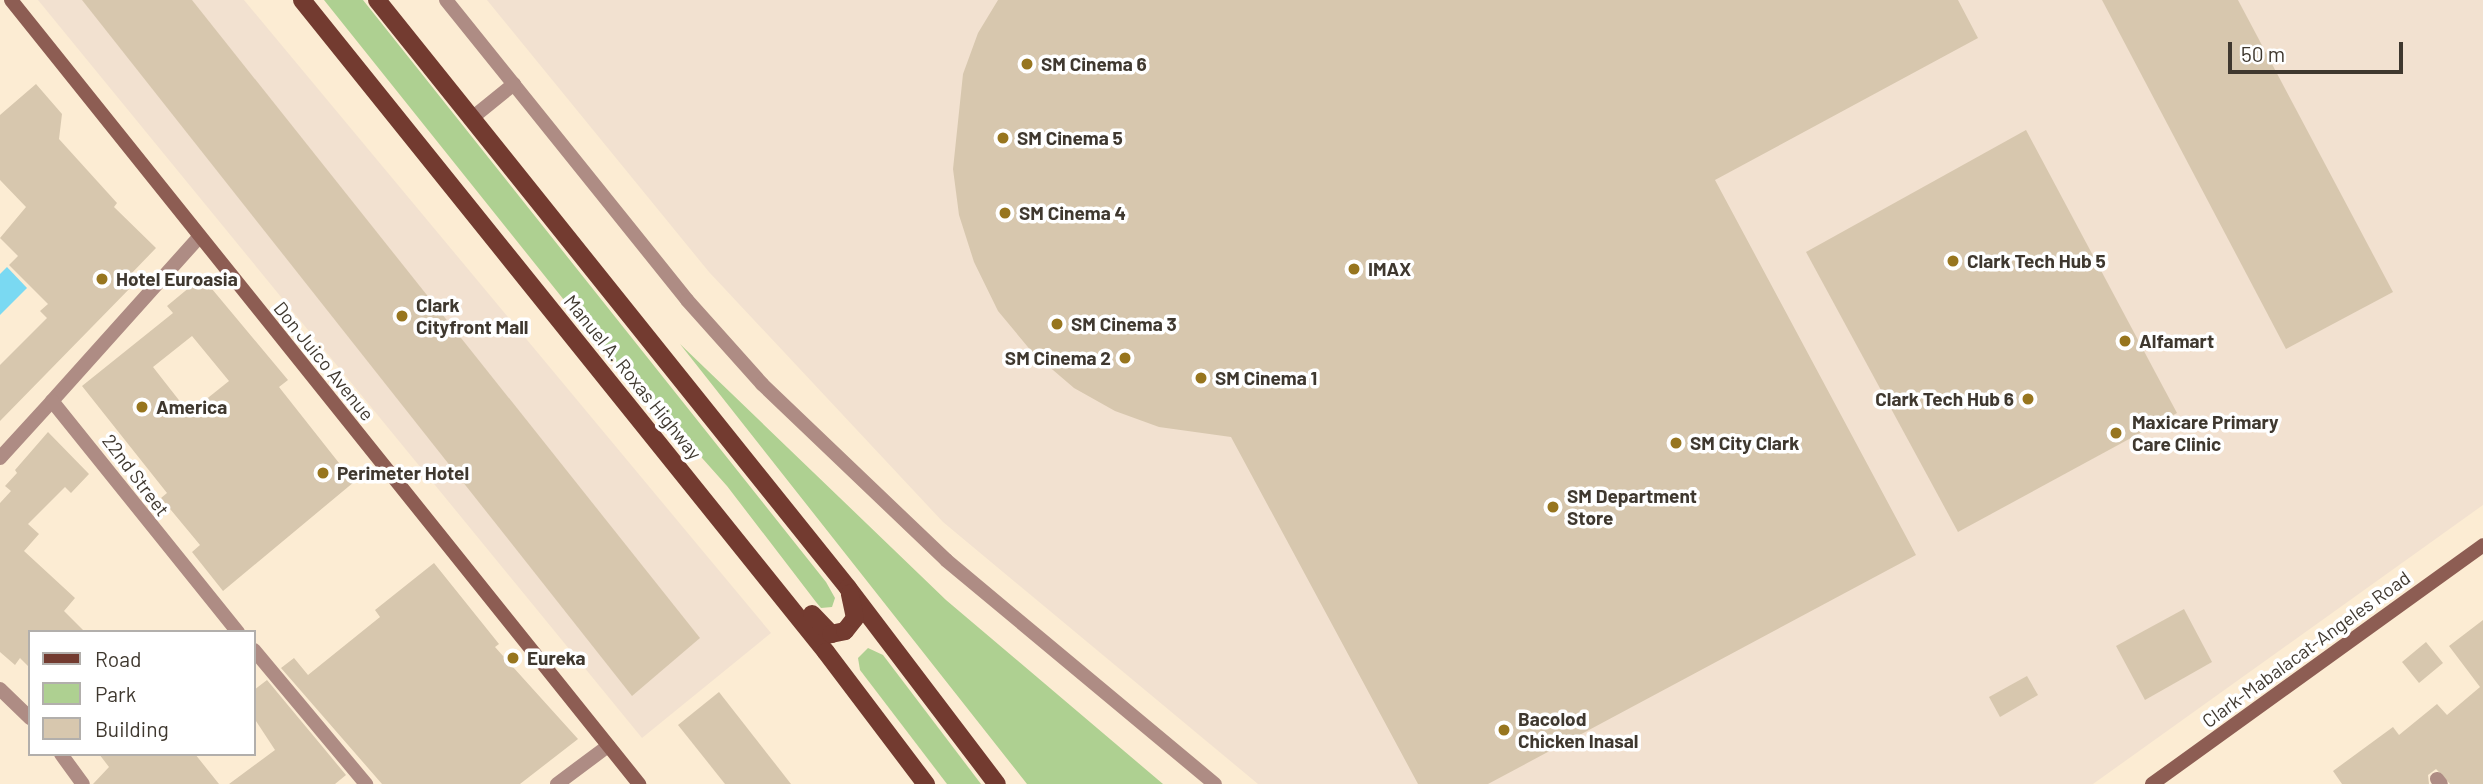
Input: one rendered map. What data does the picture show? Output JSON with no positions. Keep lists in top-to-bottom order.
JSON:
{
  "streets": {
    "main road": ["Don Juico Avenue", "Manuel A. Roxas Highway", "Clark-Mabalacat-Angeles Road"],
    "street": ["22nd Street"]
  },
  "places": [
    "SM Cinema 6",
    "SM Cinema 5",
    "SM Cinema 4",
    "Clark Tech Hub 5",
    "IMAX",
    "Hotel Euroasia",
    "Clark Cityfront Mall",
    "SM Cinema 3",
    "Alfamart",
    "SM Cinema 2",
    "SM Cinema 1",
    "Clark Tech Hub 6",
    "America",
    "Maxicare Primary Care Clinic",
    "SM City Clark",
    "Perimeter Hotel",
    "SM Department Store",
    "Eureka",
    "Bacolod Chicken Inasal"
  ],
  "legend": ["Road", "Park", "Building"],
  "scale_bar": "50 m"
}
